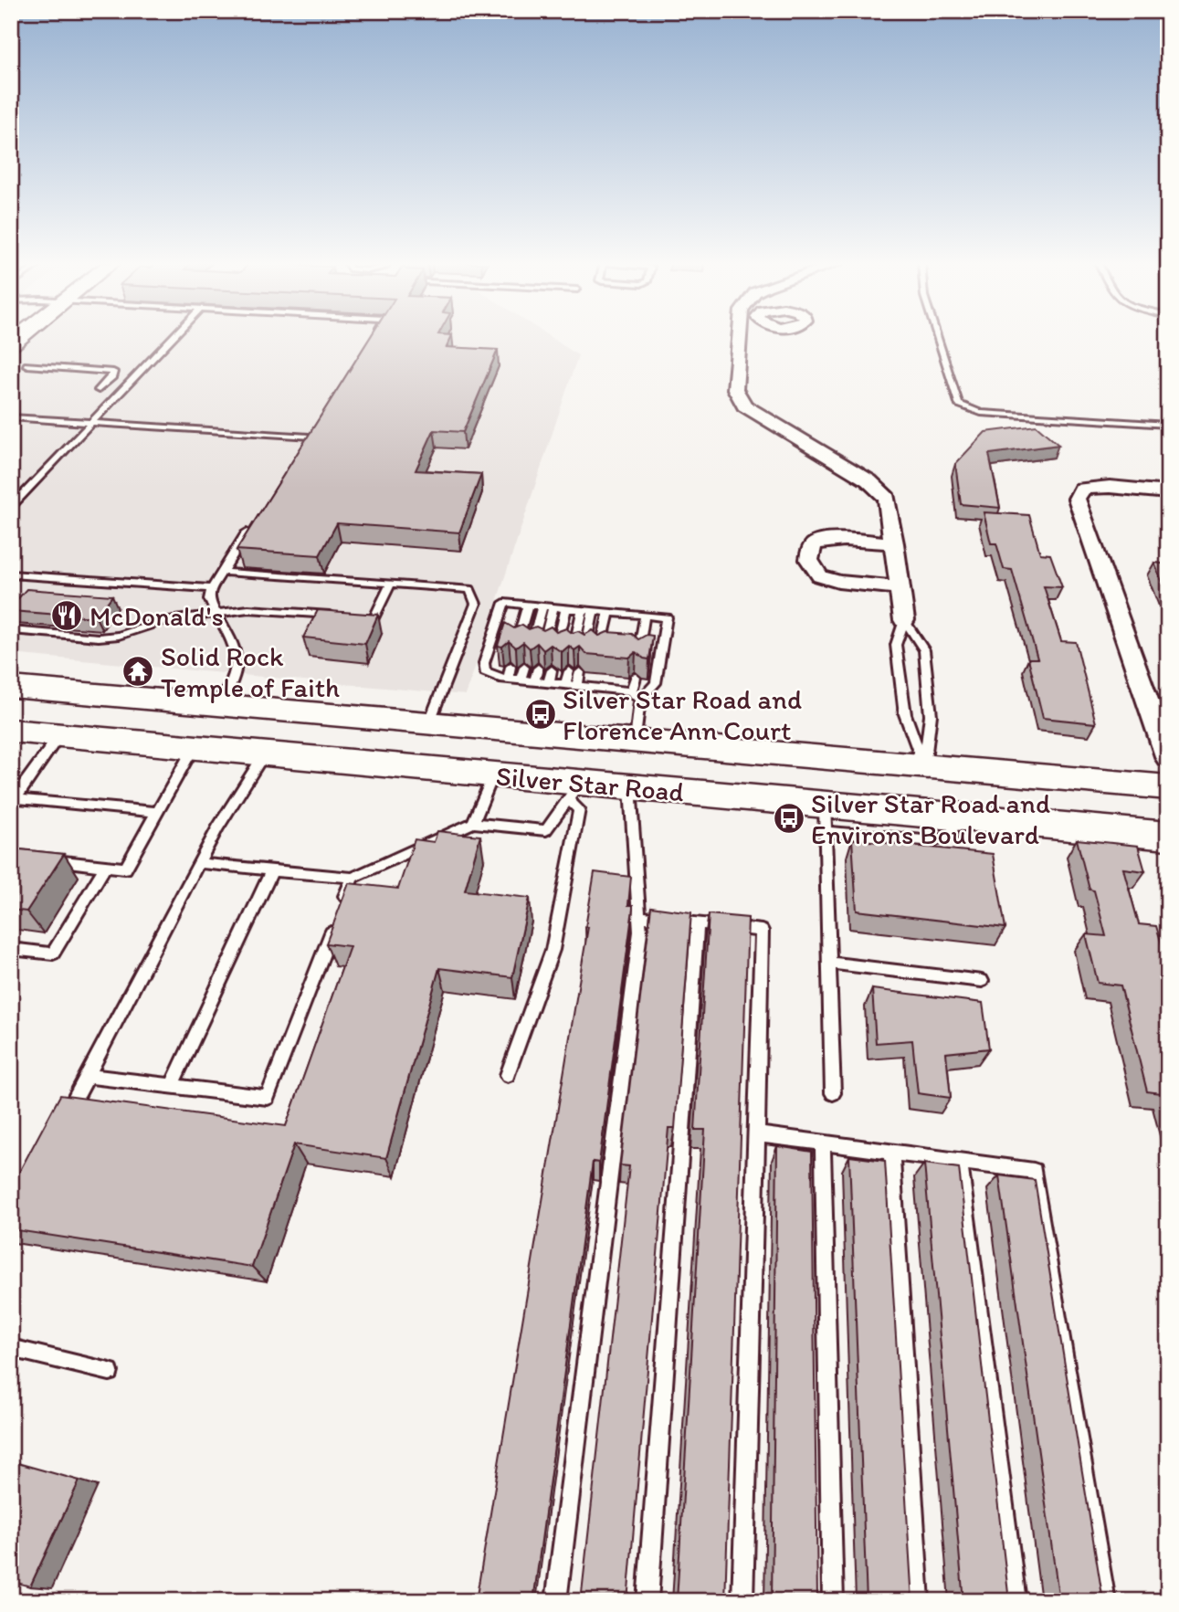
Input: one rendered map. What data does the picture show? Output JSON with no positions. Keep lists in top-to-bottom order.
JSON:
{
  "streets": {
    "main road": ["Silver Star Road"]
  },
  "places": {
    "restaurant": ["McDonald's"],
    "temple": ["Solid Rock Temple of Faith"],
    "bus stop": ["Silver Star Road and Florence Ann Court", "Silver Star Road and Environs Boulevard"]
  }
}
